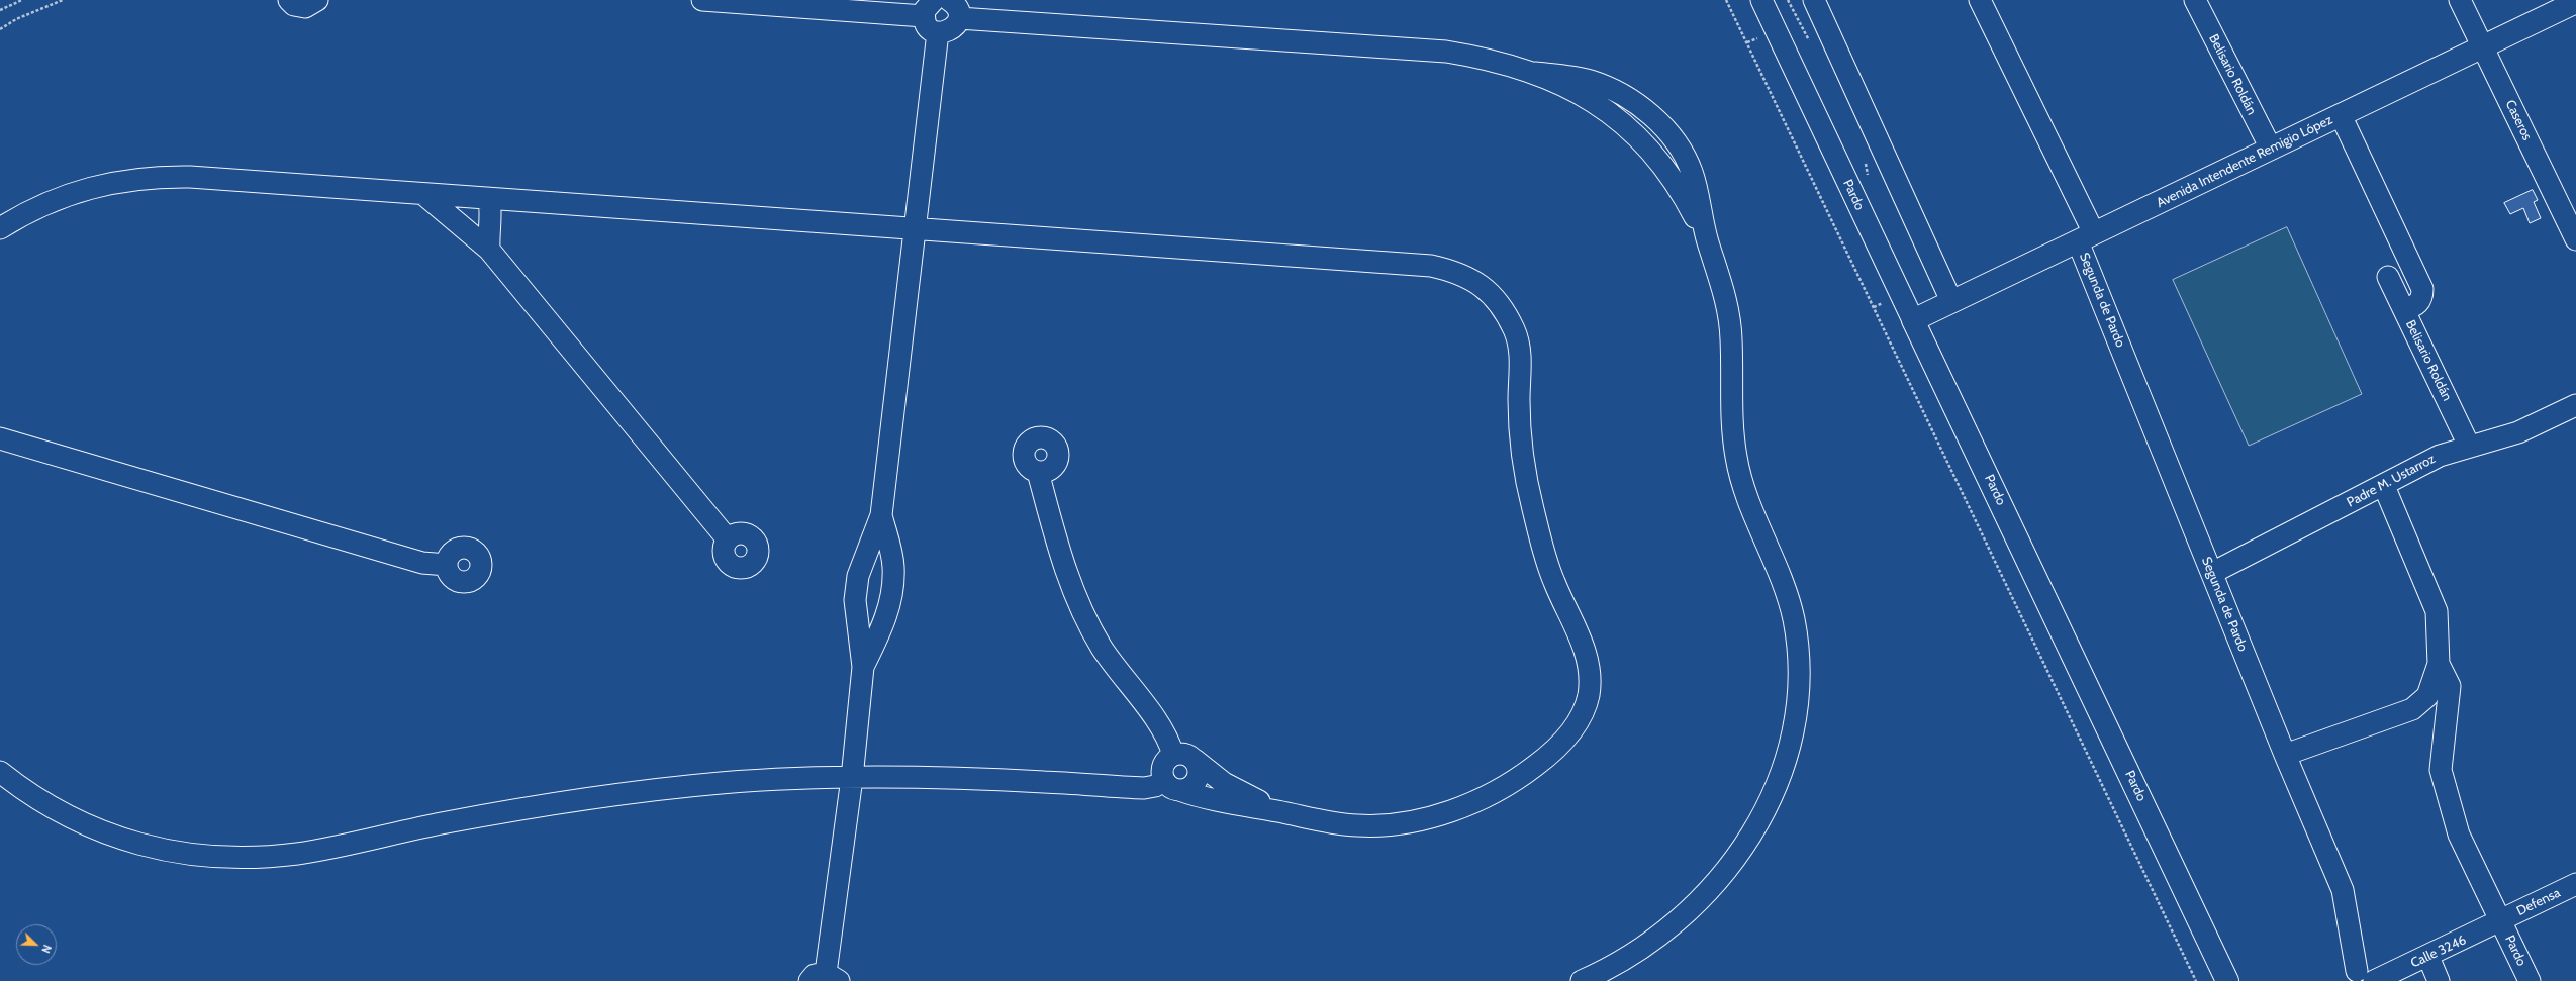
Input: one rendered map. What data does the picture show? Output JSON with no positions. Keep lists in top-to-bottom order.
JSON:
{
  "streets": {
    "main road": ["Avenida Intendente Remigio López", "Pardo"],
    "street": [
      "Belisario Roldán",
      "Caseros",
      "Segunda de Pardo",
      "Padre M. Ustarroz",
      "Defensa",
      "Calle 3246"
    ]
  },
  "crossings": [
    ["Belisario Roldán", "Avenida Intendente Remigio López"],
    ["Belisario Roldán", "Padre M. Ustarroz"],
    ["Caseros", "Avenida Intendente Remigio López"],
    ["Avenida Intendente Remigio López", "Pardo"],
    ["Avenida Intendente Remigio López", "Segunda de Pardo"],
    ["Pardo", "Defensa"],
    ["Pardo", "Calle 3246"],
    ["Segunda de Pardo", "Padre M. Ustarroz"],
    ["Defensa", "Calle 3246"]
  ],
  "north": "bottom right"
}
